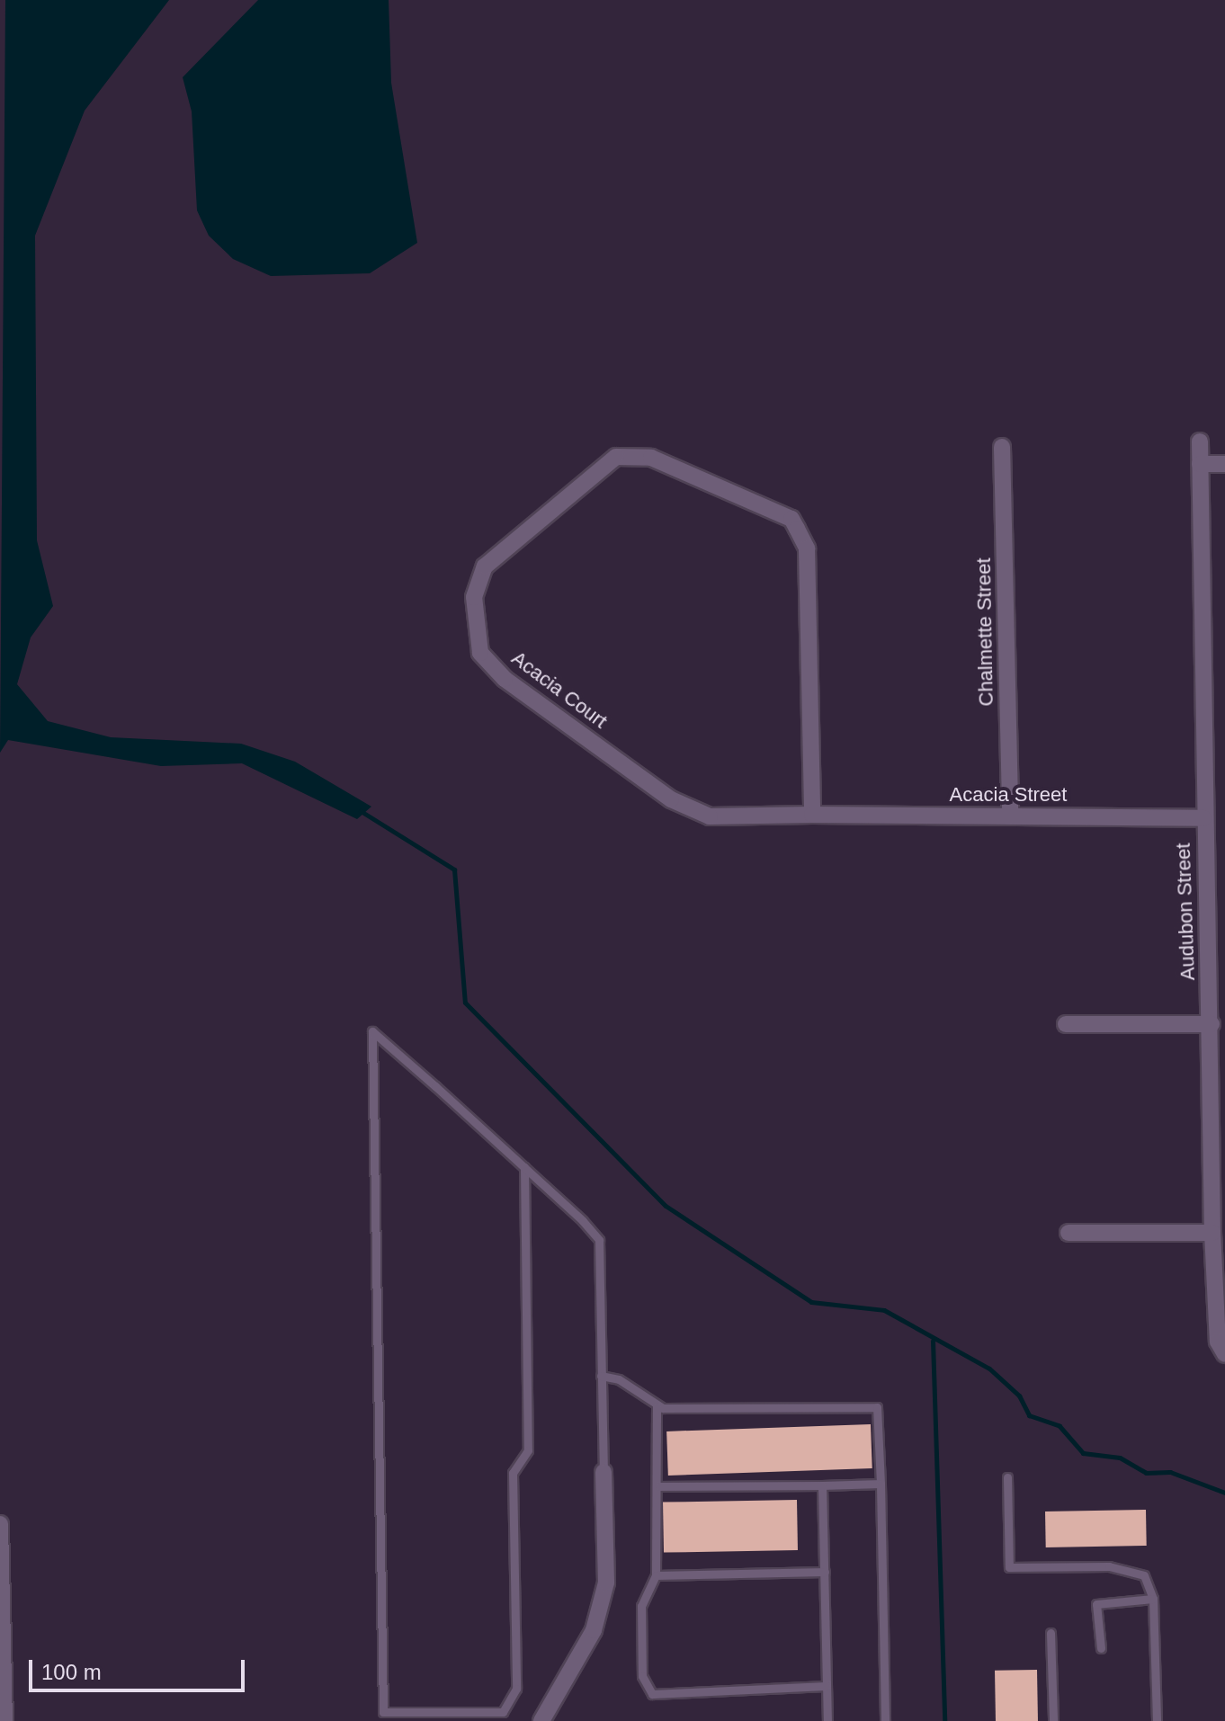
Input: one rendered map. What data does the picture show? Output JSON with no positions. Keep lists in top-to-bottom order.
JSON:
{
  "streets": {
    "street": [
      "Chalmette Street",
      "Acacia Court",
      "Acacia Street",
      "Audubon Street"
    ]
  },
  "crossings": [
    ["Chalmette Street", "Acacia Street"],
    ["Acacia Court", "Acacia Street"],
    ["Acacia Street", "Audubon Street"]
  ],
  "scale_bar": "100 m"
}
